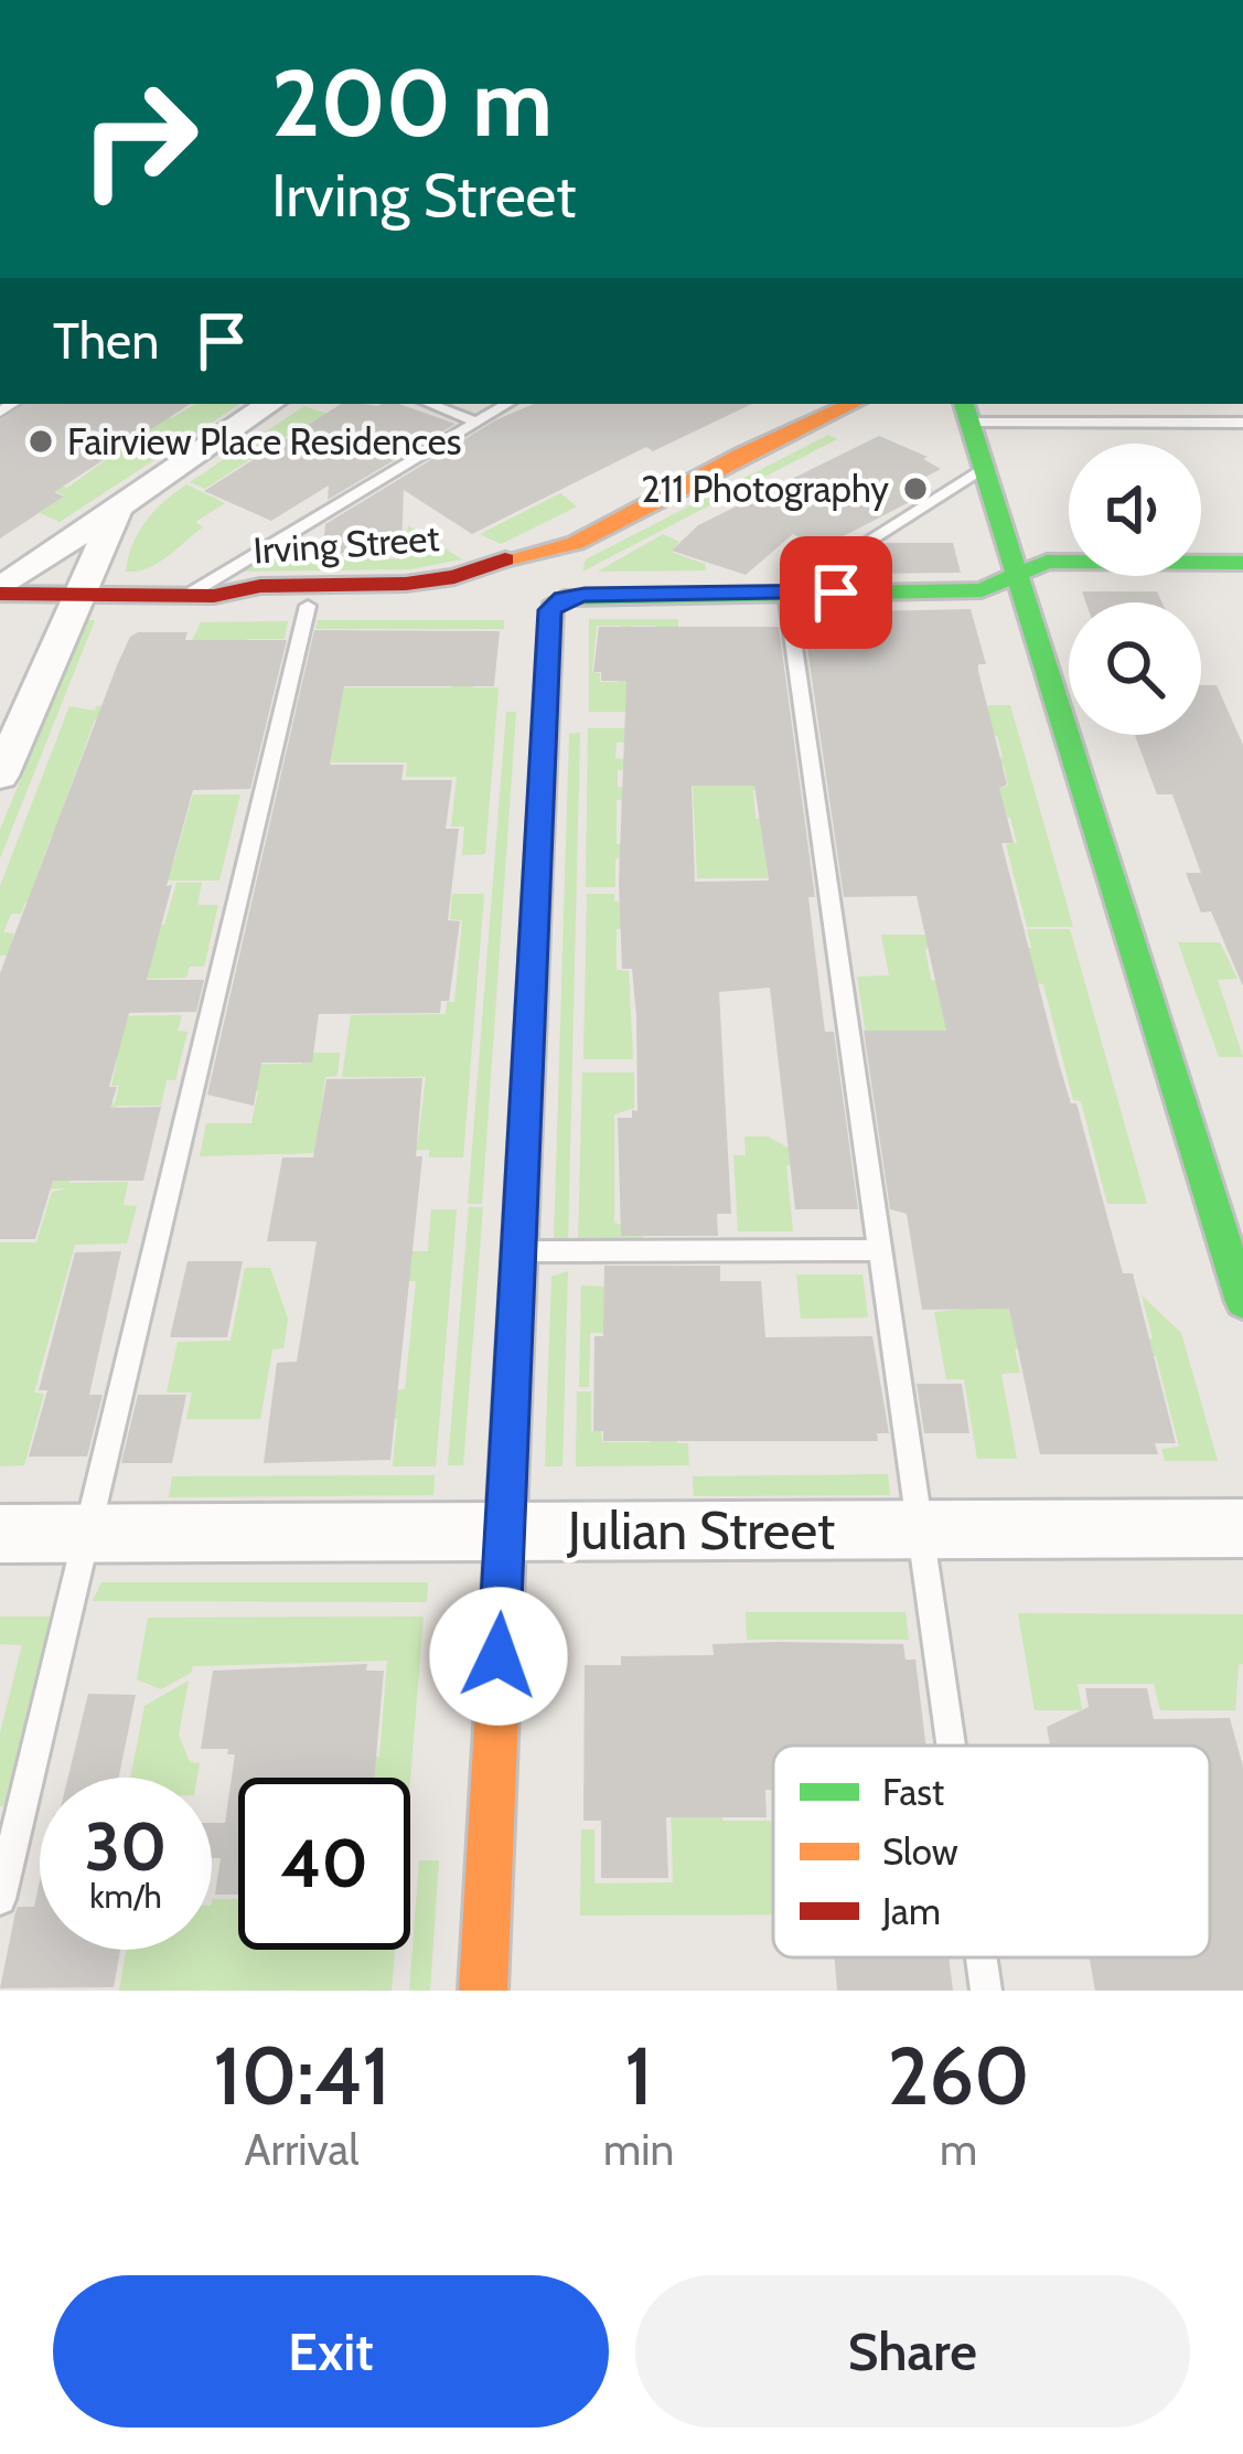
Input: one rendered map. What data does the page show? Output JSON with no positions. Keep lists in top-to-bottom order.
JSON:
{
  "streets": {
    "street": ["Irving Street", "Julian Street"]
  },
  "places": ["Fairview Place Residences", "211 Photography"],
  "legend": ["Fast", "Slow", "Jam"],
  "page": {
    "turn": ["200 m", "Irving Street"],
    "then": "Then",
    "speed": "30 km/h",
    "limit": "40",
    "eta": [
      "10:41",
      "Arrival",
      "1",
      "min",
      "260",
      "m"
    ],
    "buttons": ["Exit", "Share"]
  }
}
